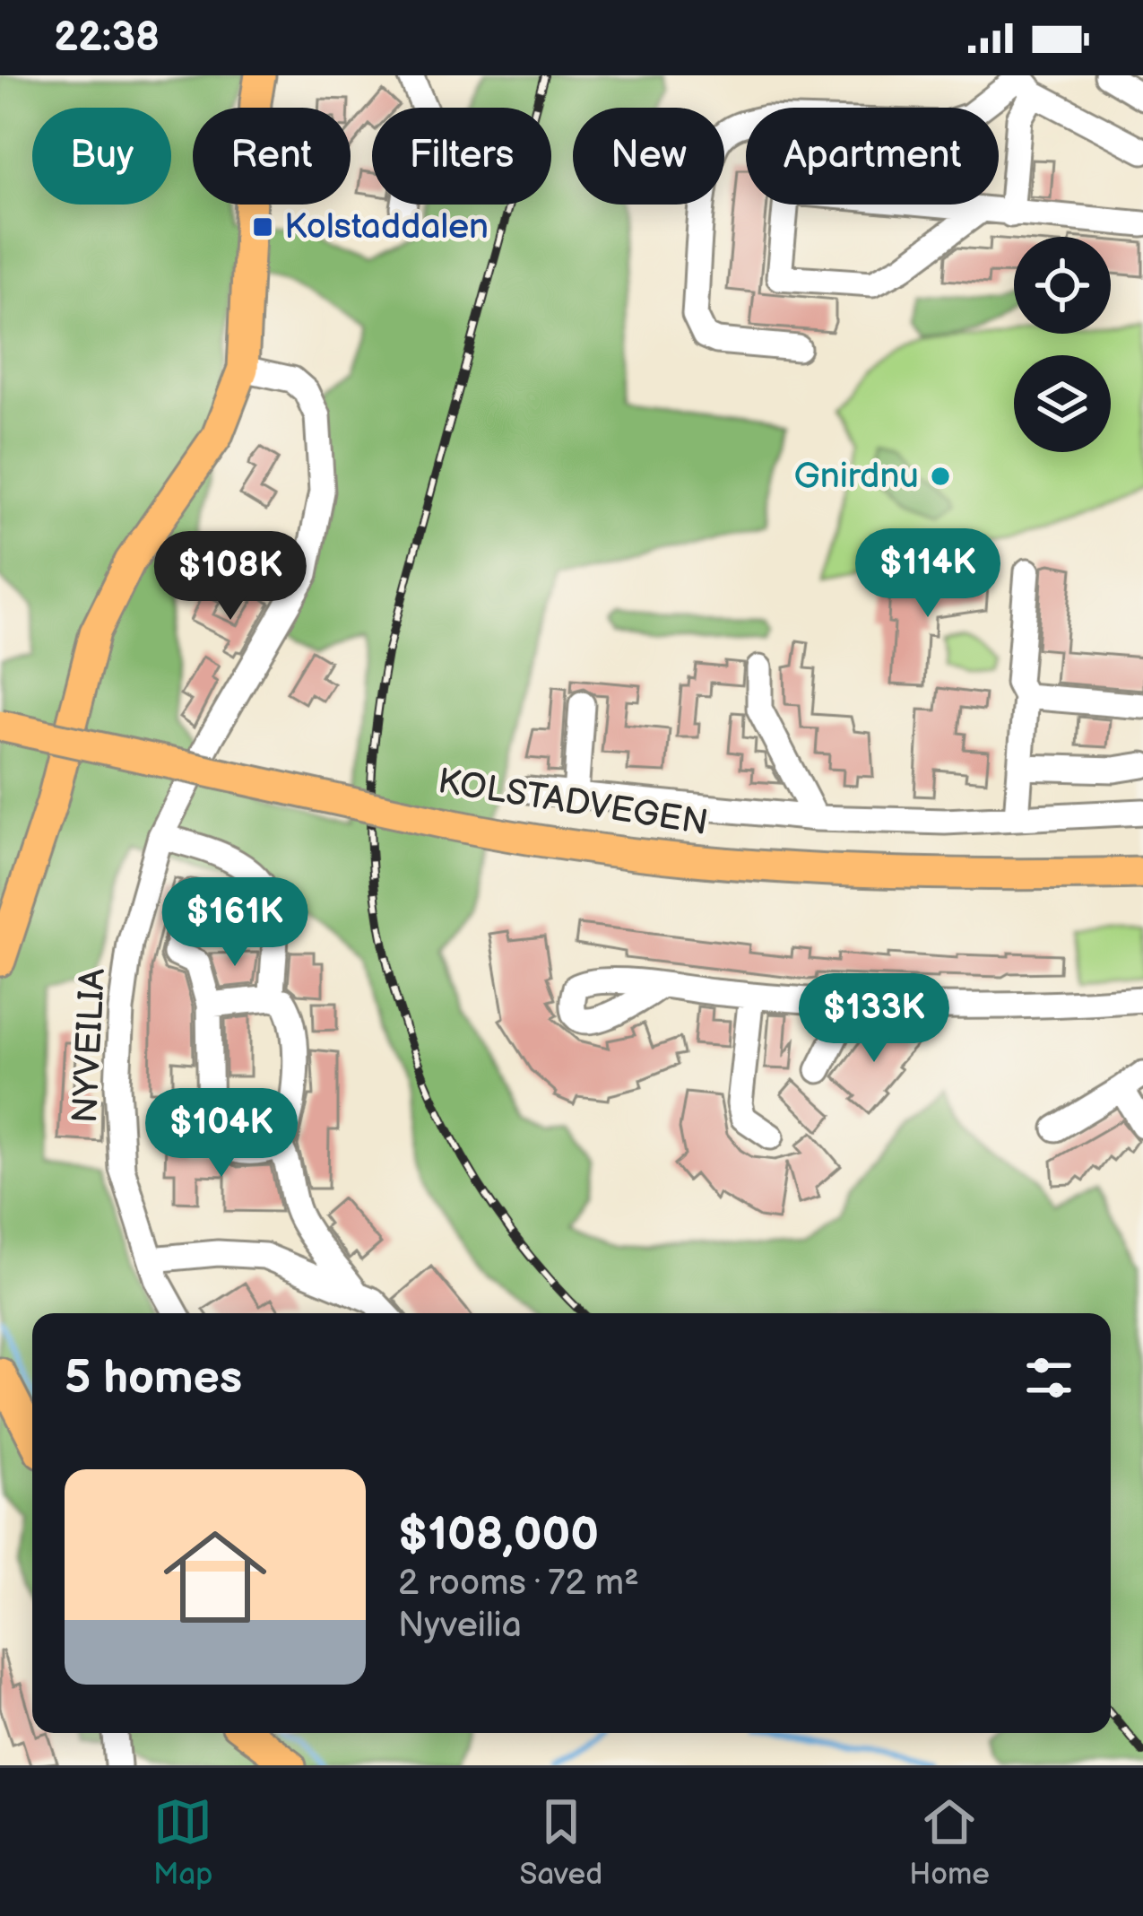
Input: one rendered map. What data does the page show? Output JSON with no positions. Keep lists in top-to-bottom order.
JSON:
{
  "streets": {
    "main road": ["KOLSTADVEGEN"],
    "street": ["NYVEILIA"]
  },
  "places": {
    "transit": ["Kolstaddalen"],
    "other": ["Gnirdnu"]
  },
  "page": {
    "status": "22:38",
    "chip": [
      "Buy",
      "Rent",
      "Filters",
      "New",
      "Apartment"
    ],
    "price": [
      "$114K",
      "$108K",
      "$161K",
      "$133K",
      "$104K"
    ],
    "heading": "5 homes",
    "list": [
      {
        "name": "$108,000",
        "note": "2 rooms · 72 m² · Nyveilia"
      }
    ],
    "tabs": ["Map", "Saved", "Home"]
  }
}
